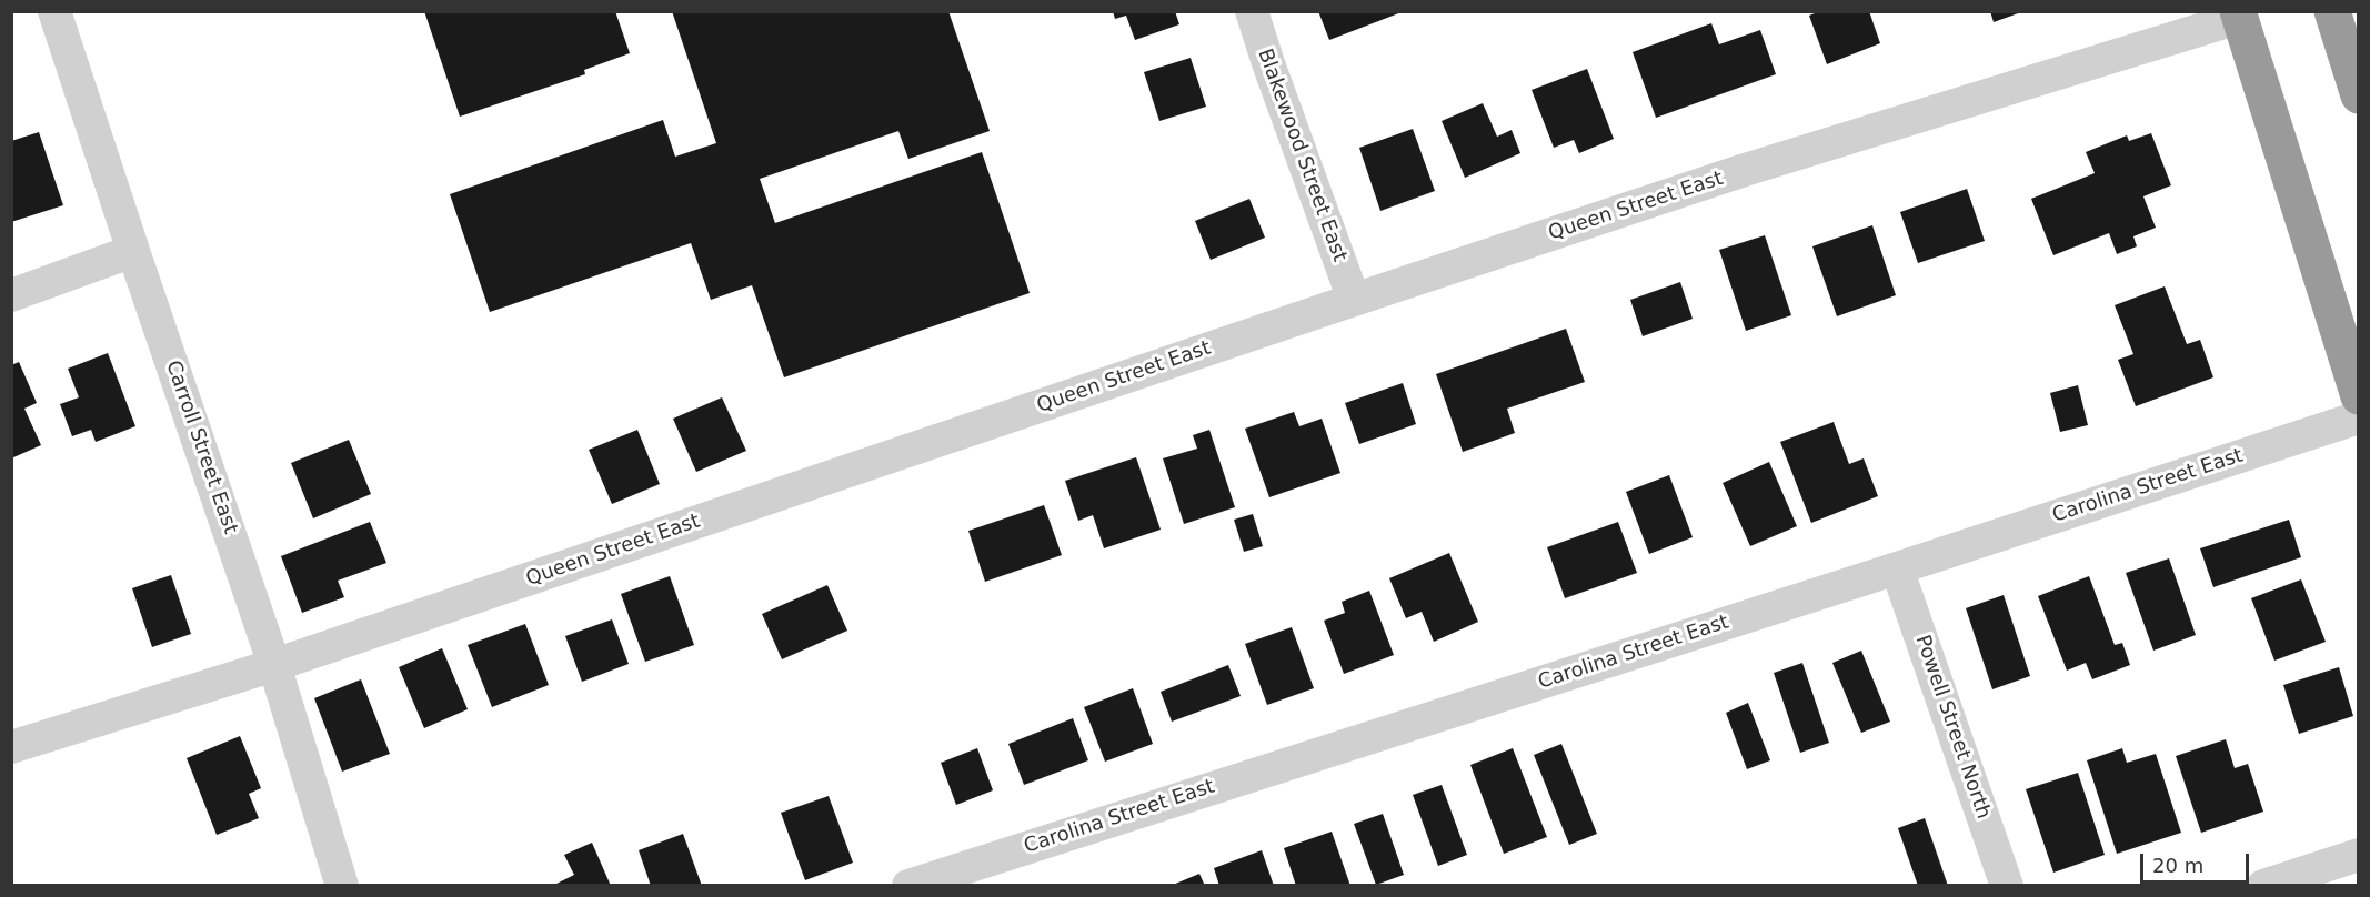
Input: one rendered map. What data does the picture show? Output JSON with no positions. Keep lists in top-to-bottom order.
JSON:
{
  "streets": {
    "street": [
      "Blakewood Street East",
      "Queen Street East",
      "Carroll Street East",
      "Carolina Street East",
      "Powell Street North"
    ]
  },
  "crossings": [
    ["Blakewood Street East", "Queen Street East"],
    ["Queen Street East", "Carroll Street East"],
    ["Carolina Street East", "Powell Street North"]
  ],
  "scale_bar": "20 m"
}
